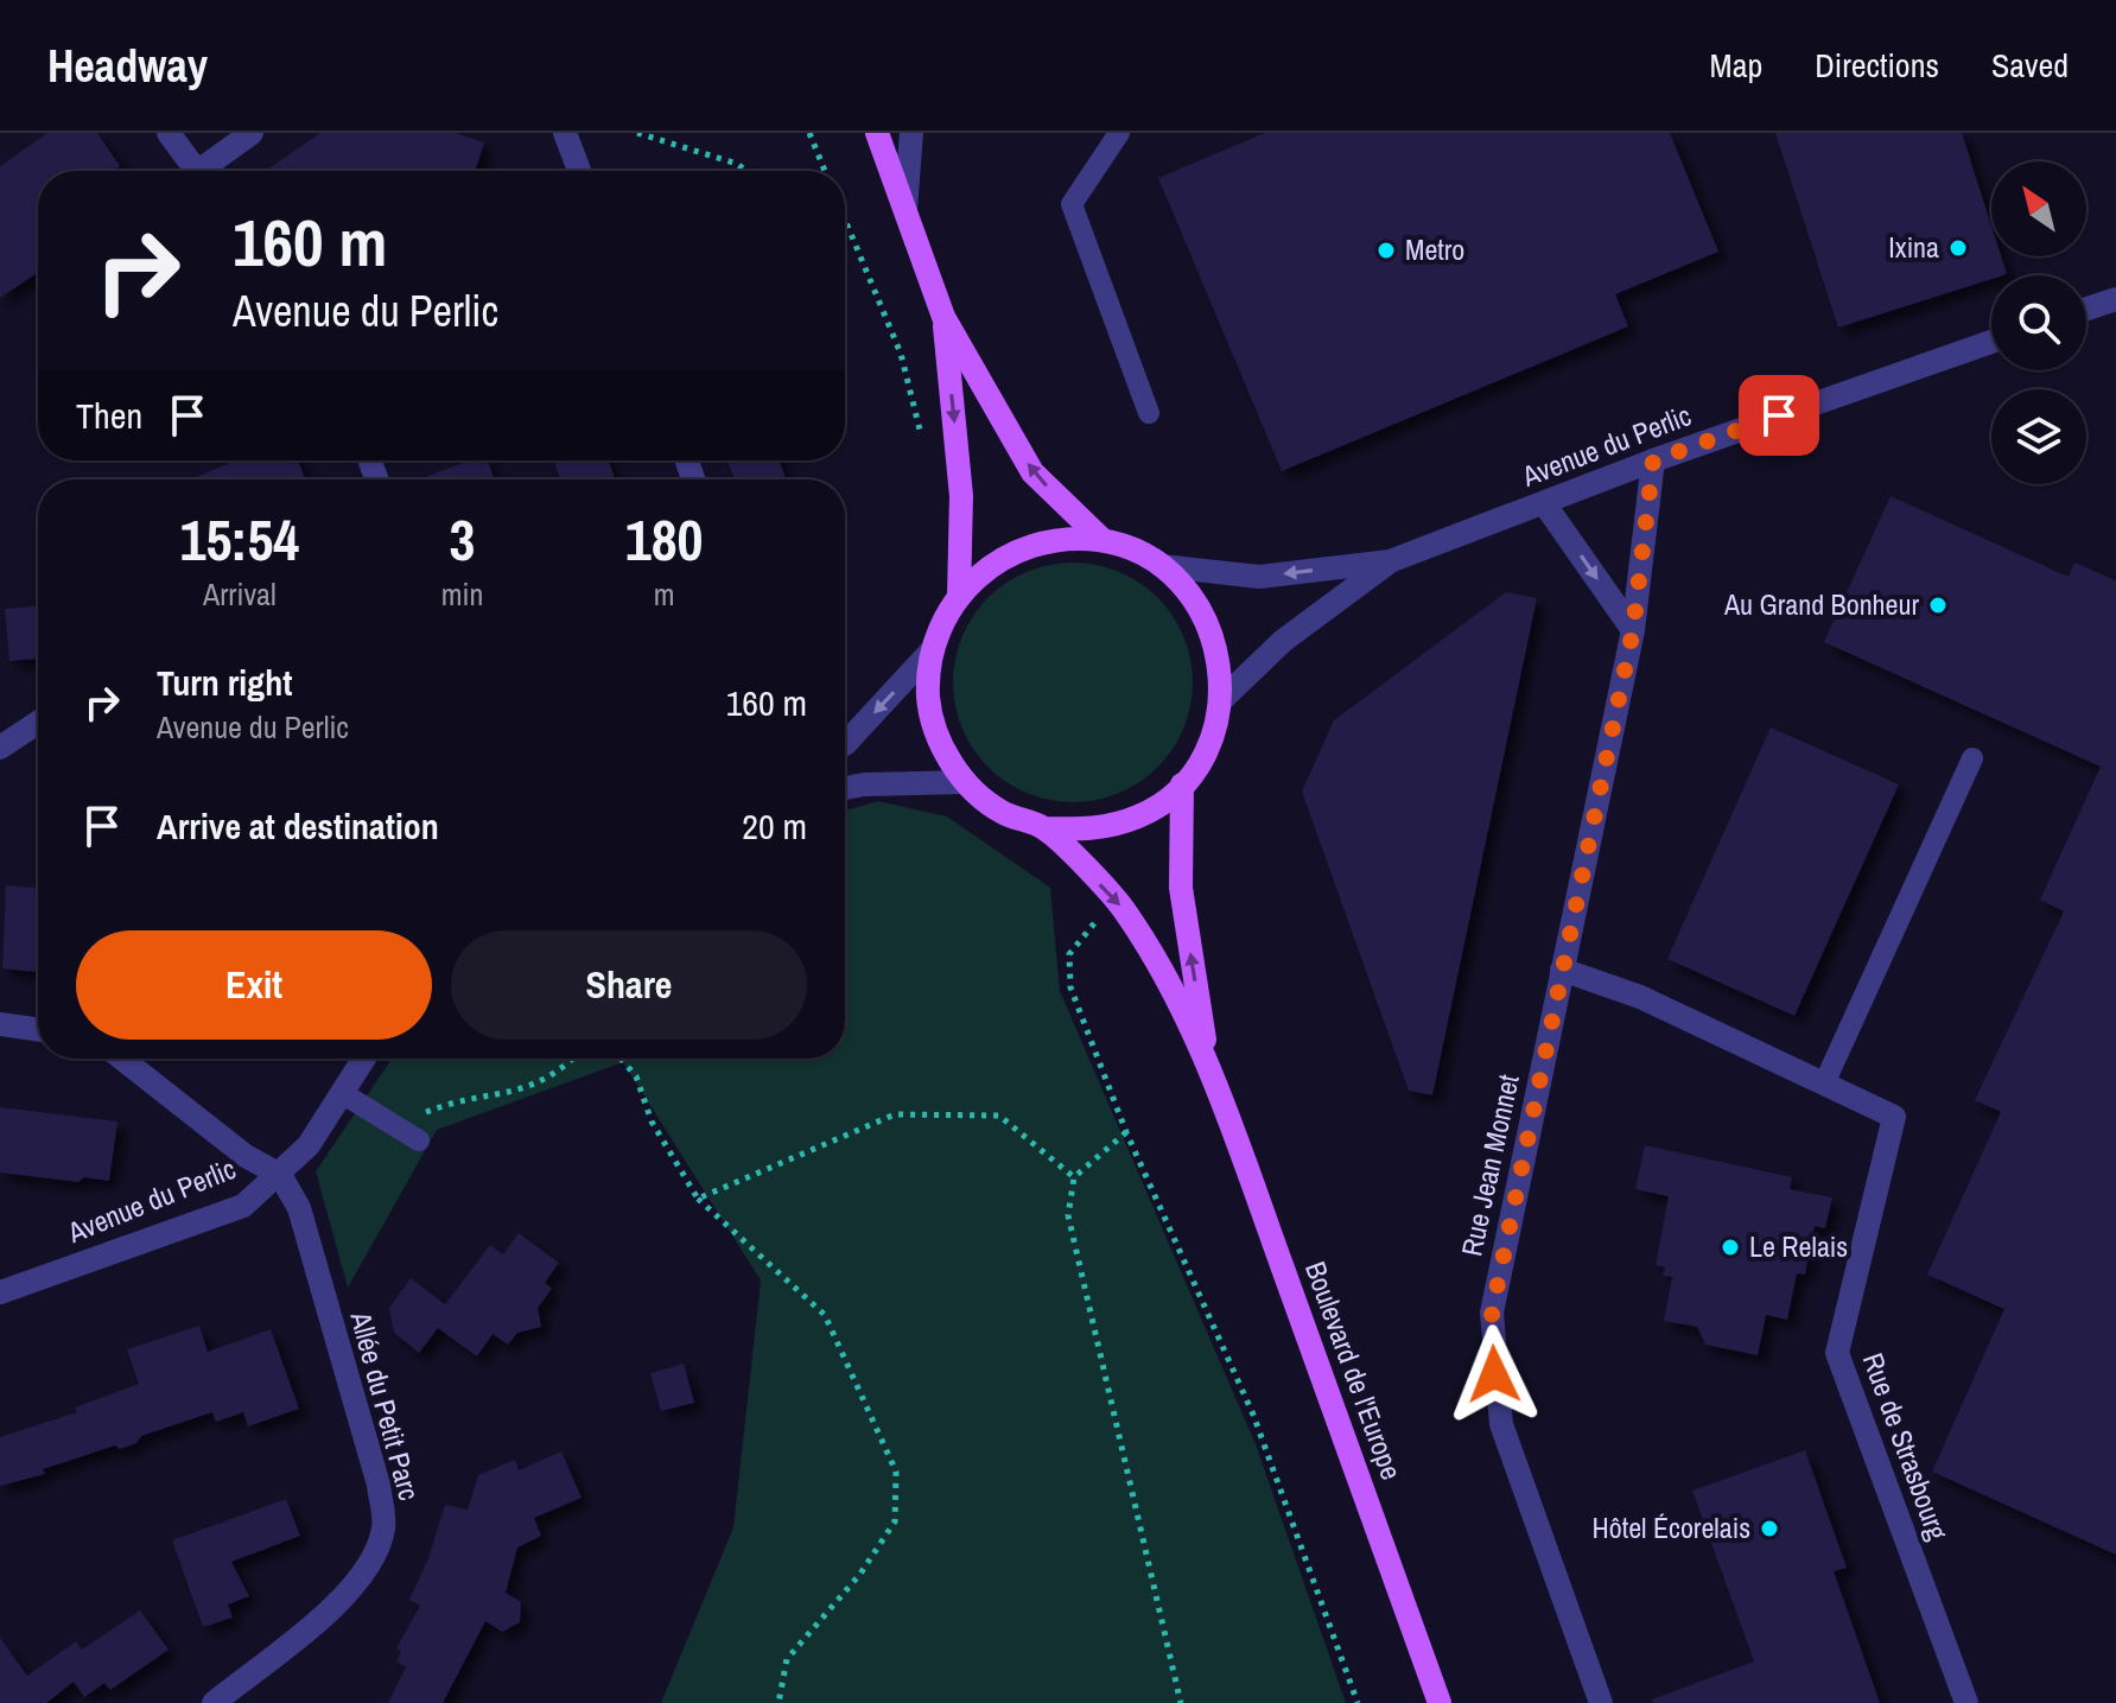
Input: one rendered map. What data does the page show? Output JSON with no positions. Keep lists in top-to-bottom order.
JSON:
{
  "streets": {
    "main road": ["Boulevard de l'Europe"],
    "street": [
      "Avenue du Perlic",
      "Rue Jean Monnet",
      "Allée du Petit Parc",
      "Rue de Strasbourg"
    ]
  },
  "crossings": [
    ["Avenue du Perlic", "Rue Jean Monnet"],
    ["Avenue du Perlic", "Boulevard de l'Europe"],
    ["Avenue du Perlic", "Allée du Petit Parc"],
    ["Rue Jean Monnet", "Rue de Strasbourg"]
  ],
  "places": [
    "Ixina",
    "Metro",
    "Au Grand Bonheur",
    "Le Relais",
    "Hôtel Écorelais"
  ],
  "north": "top left",
  "page": {
    "header": "Headway",
    "nav": ["Map", "Directions", "Saved"],
    "turn": ["160 m", "Avenue du Perlic"],
    "then": "Then",
    "eta": [
      "15:54",
      "Arrival",
      "3",
      "min",
      "180",
      "m"
    ],
    "list": [
      {
        "name": "Turn right",
        "note": "Avenue du Perlic",
        "value": "160 m"
      },
      {
        "name": "Arrive at destination",
        "value": "20 m"
      }
    ],
    "buttons": ["Exit", "Share"]
  }
}
